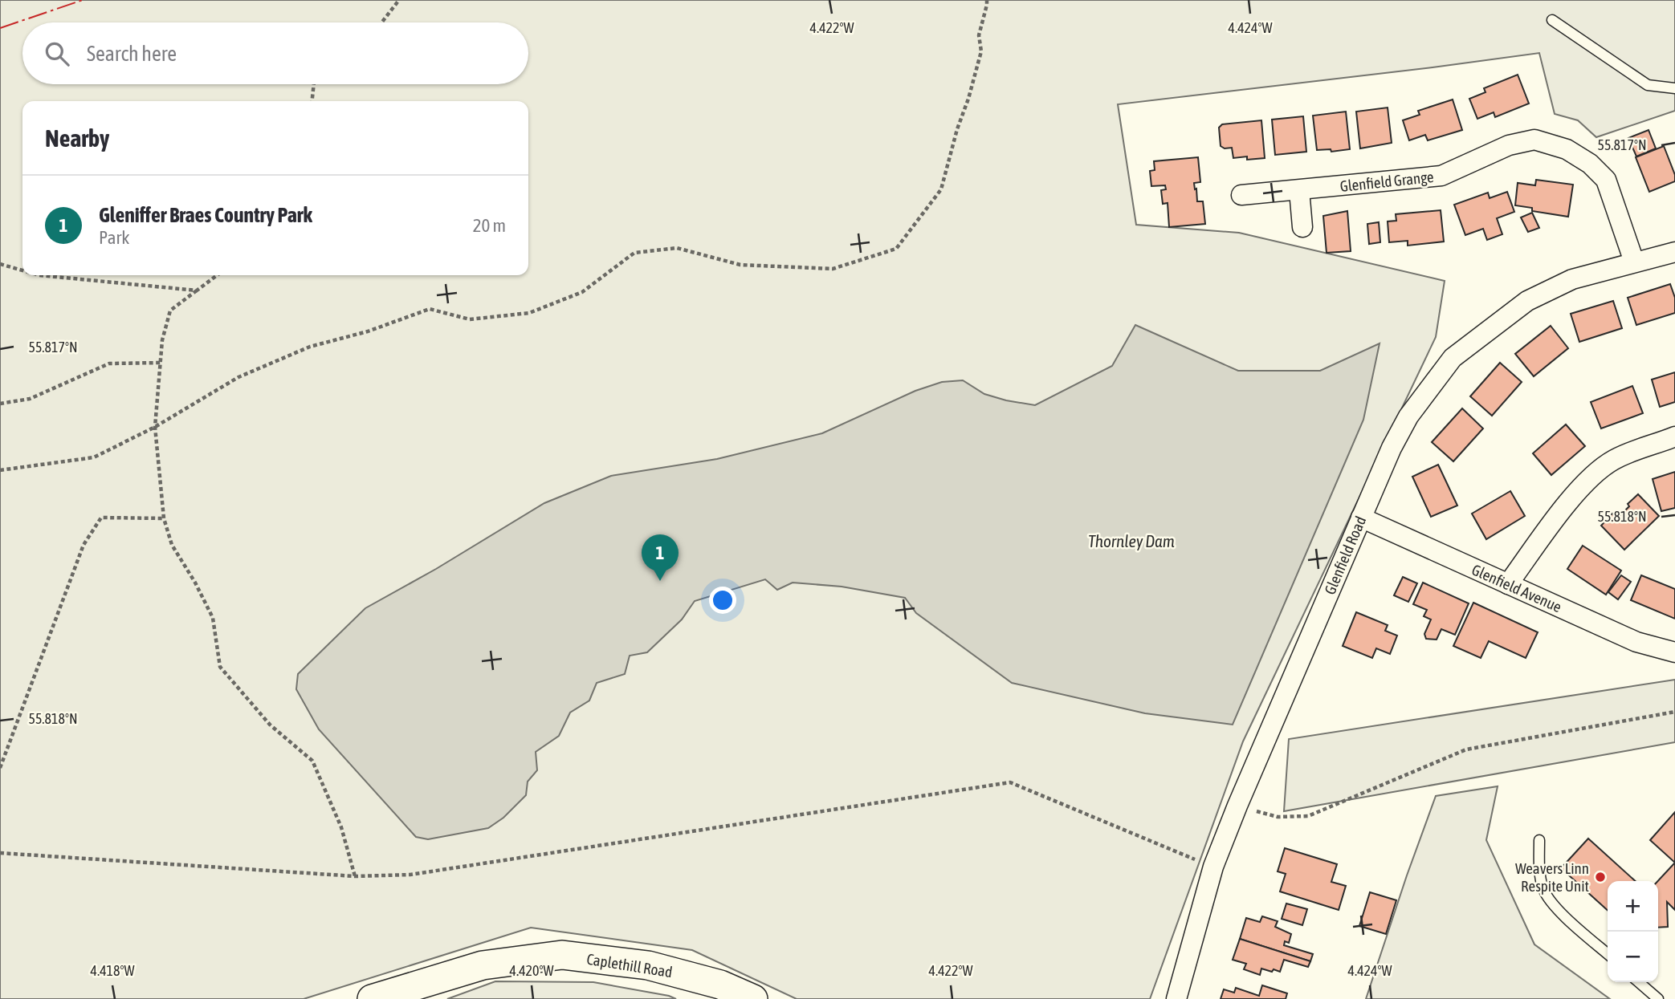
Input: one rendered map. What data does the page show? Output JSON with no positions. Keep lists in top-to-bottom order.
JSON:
{
  "streets": {
    "main road": ["Caplethill Road"],
    "street": ["Glenfield Grange", "Glenfield Road", "Glenfield Avenue"]
  },
  "crossings": [
    ["Glenfield Grange", "Glenfield Road"],
    ["Glenfield Road", "Glenfield Avenue"]
  ],
  "water": ["Thornley Dam"],
  "places": ["Weavers Linn Respite Unit"],
  "page": {
    "search": "Search here",
    "heading": "Nearby",
    "list": [
      {
        "mark": "1",
        "name": "Gleniffer Braes Country Park",
        "note": "Park",
        "value": "20 m"
      }
    ],
    "pins": "1",
    "map_buttons": ["+", "−"]
  },
  "coordinates": [
    "4.422°W",
    "4.424°W",
    "55.817°N",
    "55.818°N",
    "4.418°W",
    "4.420°W"
  ]
}
